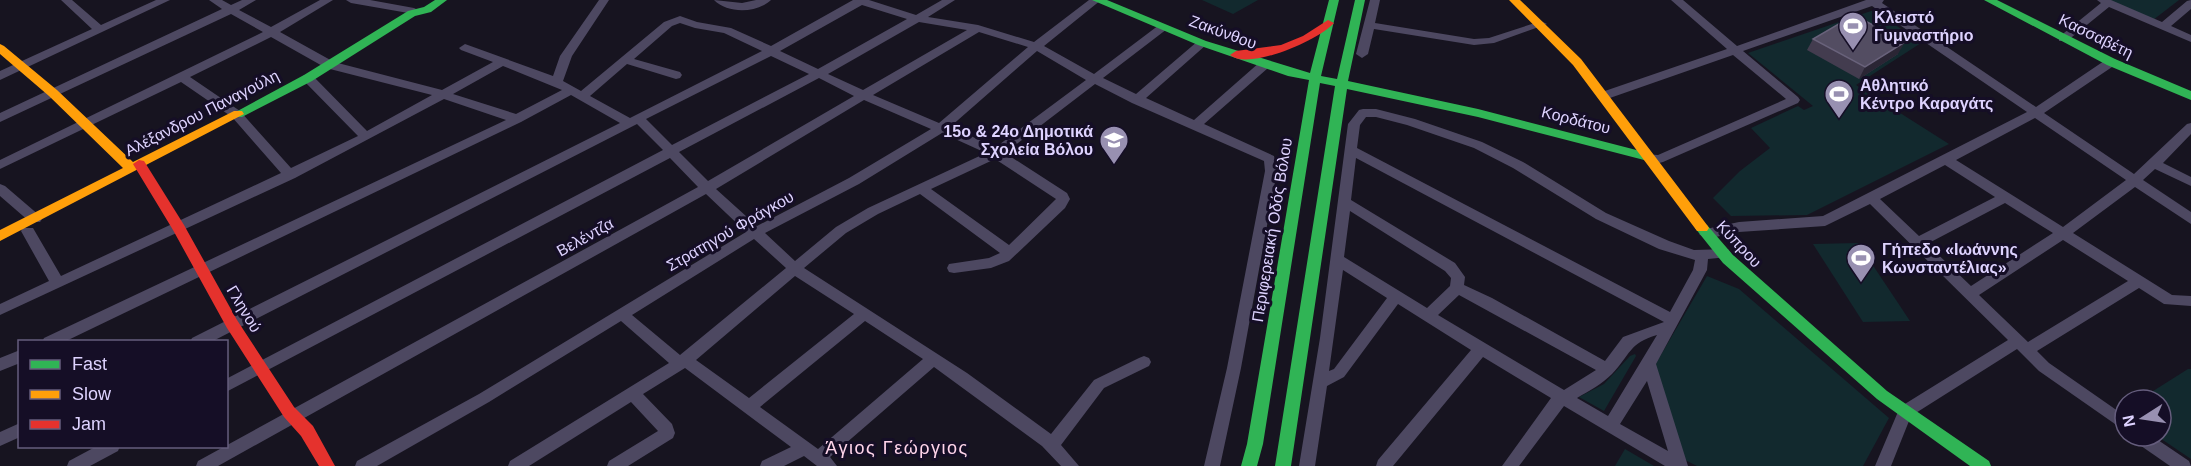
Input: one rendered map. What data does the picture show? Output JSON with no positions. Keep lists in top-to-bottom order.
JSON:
{
  "streets": {
    "street": [
      "Ζακύνθου",
      "Κασσαβέτη",
      "Αλέξανδρου Παναγούλη",
      "Κορδάτου",
      "Περιφερειακή Οδός Βόλου",
      "Στρατηγού Φράγκου",
      "Βελέντζα",
      "Κύπρου",
      "Γληνού"
    ]
  },
  "crossings": [
    ["Ζακύνθου", "Κορδάτου"],
    ["Ζακύνθου", "Περιφερειακή Οδός Βόλου"],
    ["Ζακύνθου", "Στρατηγού Φράγκου"],
    ["Αλέξανδρου Παναγούλη", "Γληνού"],
    ["Κορδάτου", "Κύπρου"],
    ["Βελέντζα", "Γληνού"]
  ],
  "districts": ["Άγιος Γεώργιος"],
  "places": {
    "sports": ["Κλειστό Γυμναστήριο", "Αθλητικό Κέντρο Καραγάτς", "Γήπεδο «Ιωάννης Κωνσταντέλιας»"],
    "school or university": ["15ο & 24ο Δημοτικά Σχολεία Βόλου"]
  },
  "legend": ["Fast", "Slow", "Jam"],
  "north": "left"
}
